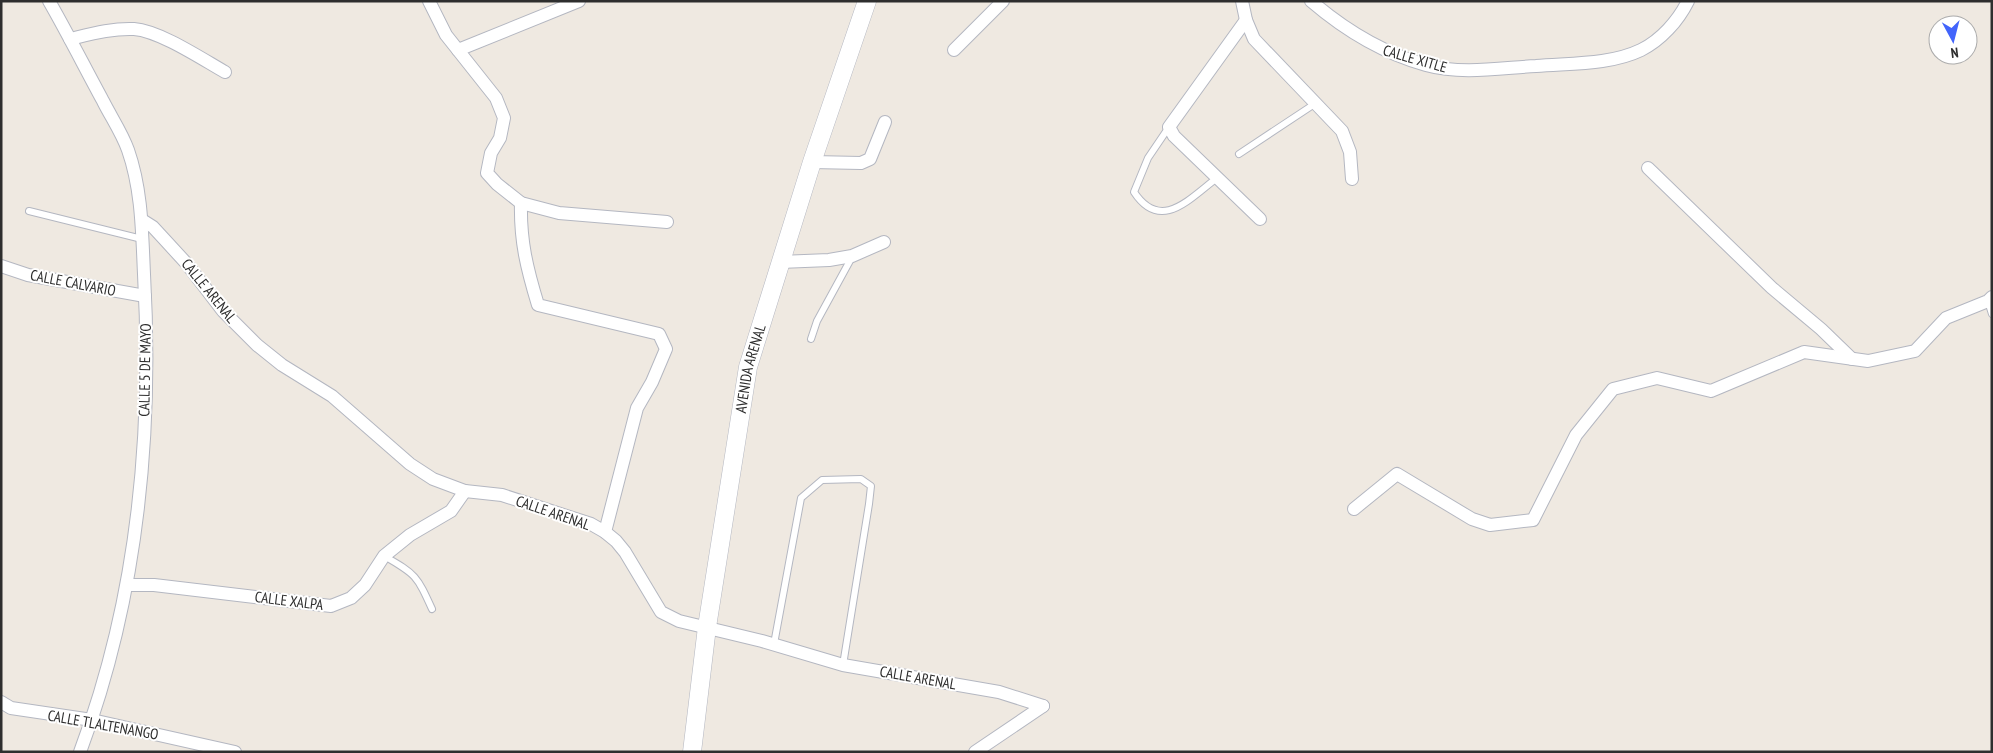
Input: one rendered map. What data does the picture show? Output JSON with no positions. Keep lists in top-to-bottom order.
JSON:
{
  "streets": {
    "street": [
      "CALLE XITLE",
      "CALLE CALVARIO",
      "CALLE ARENAL",
      "CALLE 5 DE MAYO",
      "AVENIDA ARENAL",
      "CALLE XALPA",
      "CALLE TLALTENANGO"
    ]
  },
  "crossings": [
    ["CALLE CALVARIO", "CALLE 5 DE MAYO"],
    ["CALLE ARENAL", "CALLE 5 DE MAYO"],
    ["CALLE ARENAL", "AVENIDA ARENAL"],
    ["CALLE ARENAL", "CALLE XALPA"],
    ["CALLE 5 DE MAYO", "CALLE XALPA"],
    ["CALLE 5 DE MAYO", "CALLE TLALTENANGO"]
  ],
  "north": "bottom"
}
